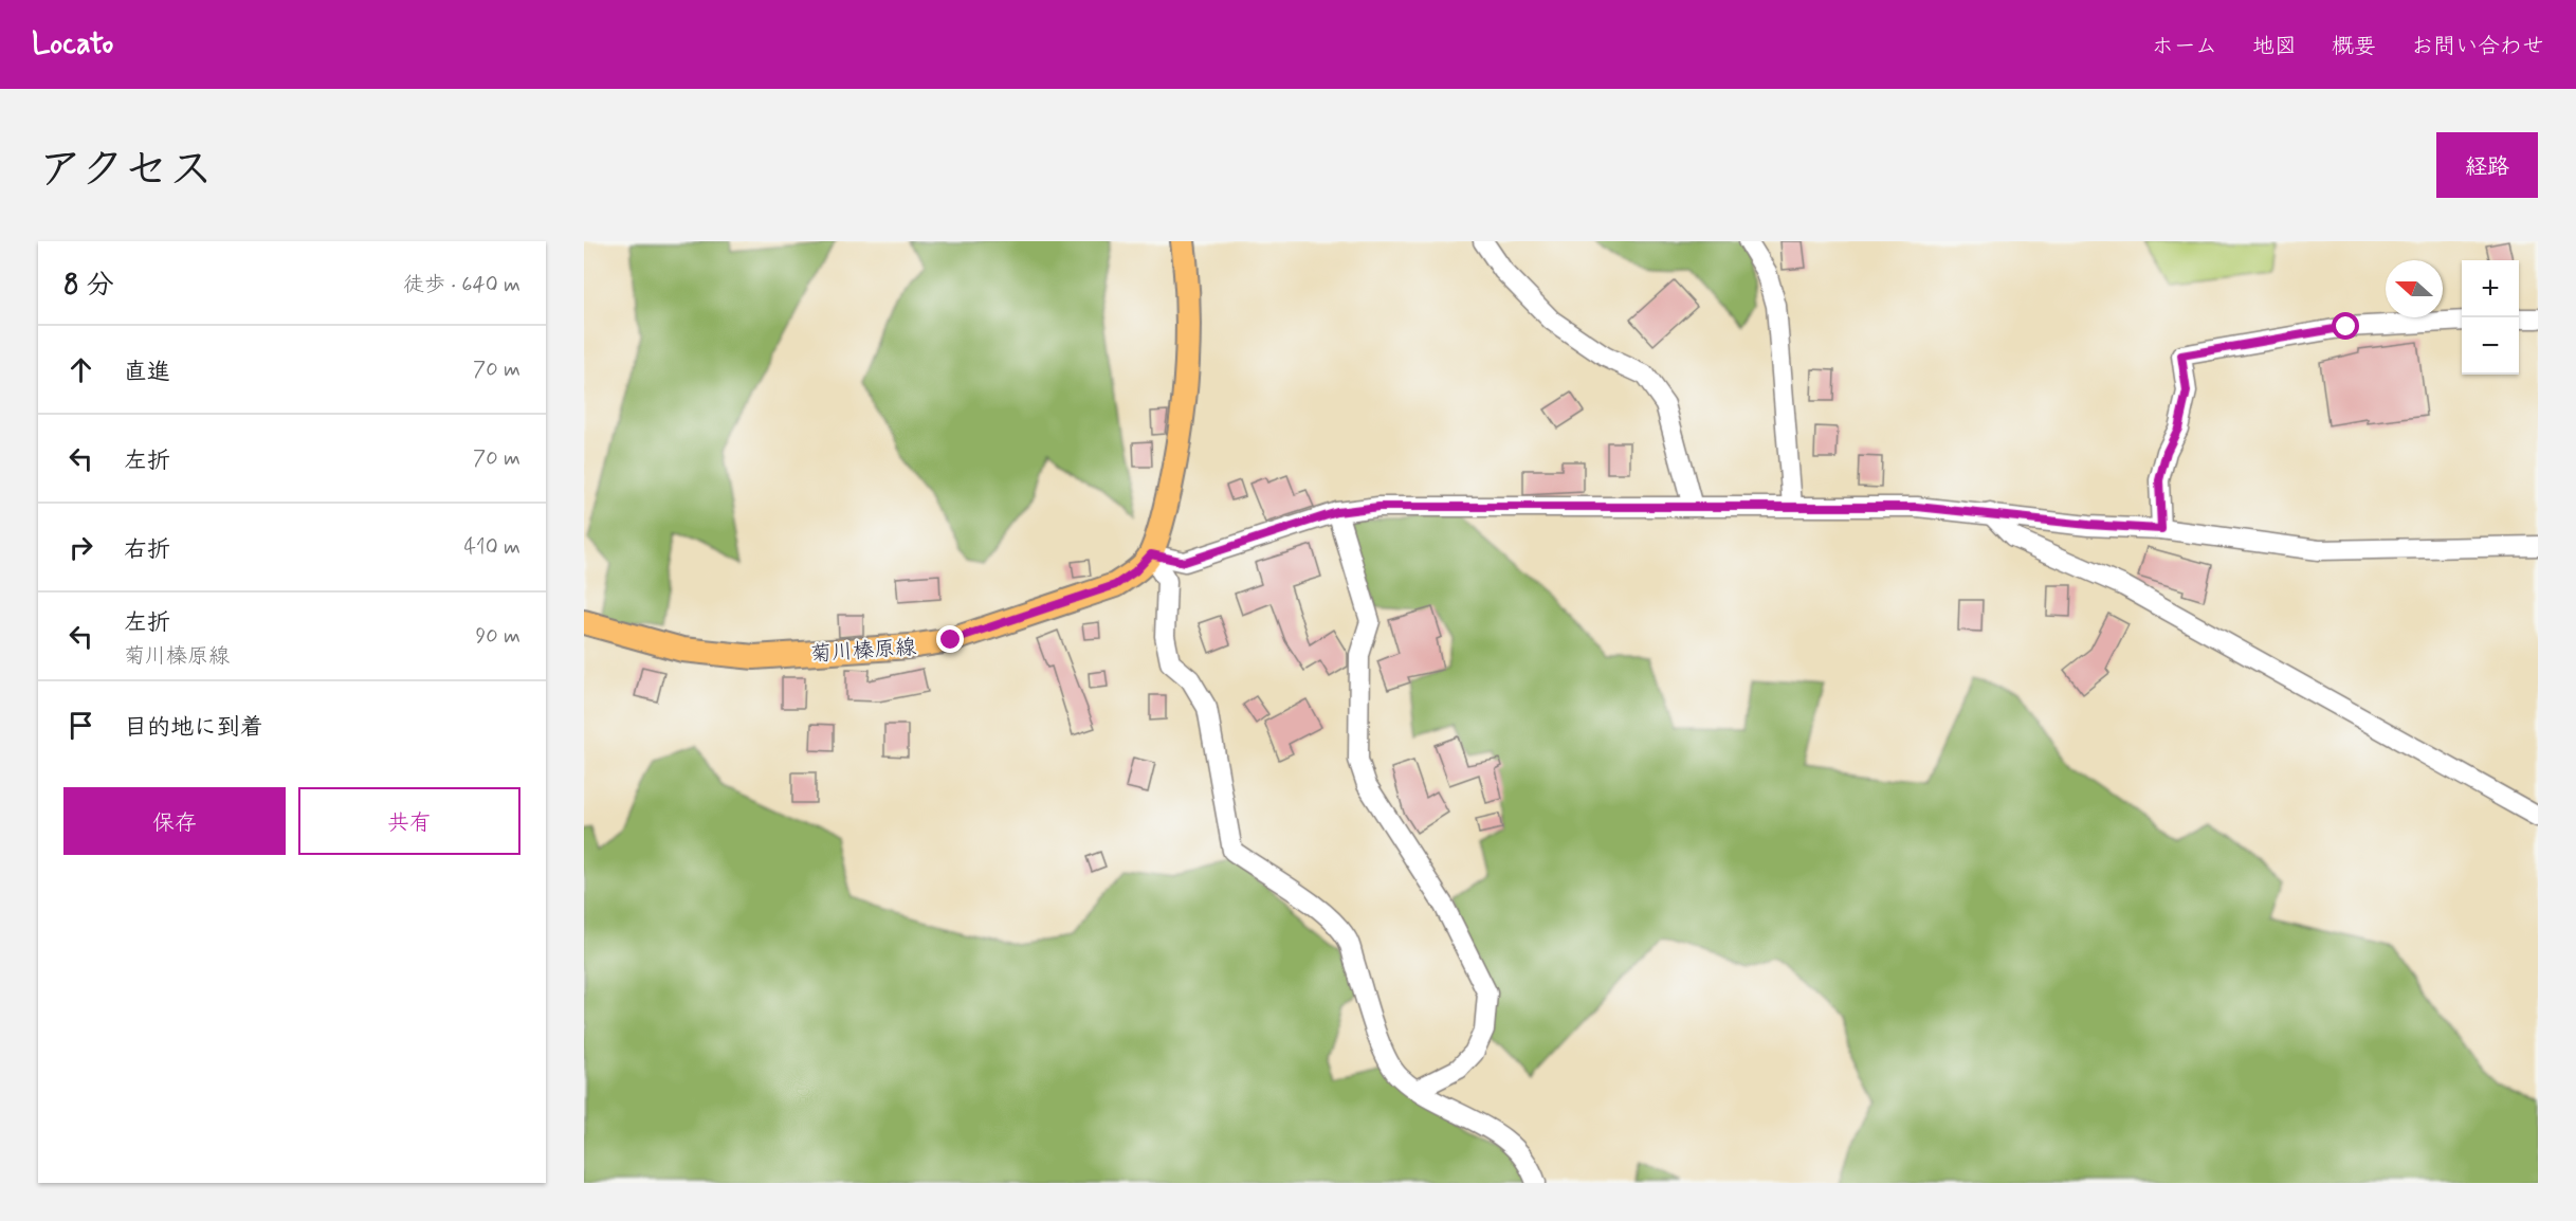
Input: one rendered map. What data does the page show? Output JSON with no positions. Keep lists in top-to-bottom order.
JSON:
{
  "streets": {
    "main road": ["菊川榛原線"]
  },
  "north": "left",
  "page": {
    "header": "Locato",
    "nav": [
      "ホーム",
      "地図",
      "概要",
      "お問い合わせ"
    ],
    "title": "アクセス",
    "buttons": [
      "経路",
      ["保存", "共有"]
    ],
    "heading": ["8 分", "徒歩 · 640 m"],
    "map_buttons": ["+", "−"],
    "list": [
      ["直進", "70 m"],
      ["左折", "70 m"],
      ["右折", "410 m"],
      ["左折", "菊川榛原線", "90 m"],
      "目的地に到着"
    ]
  }
}
